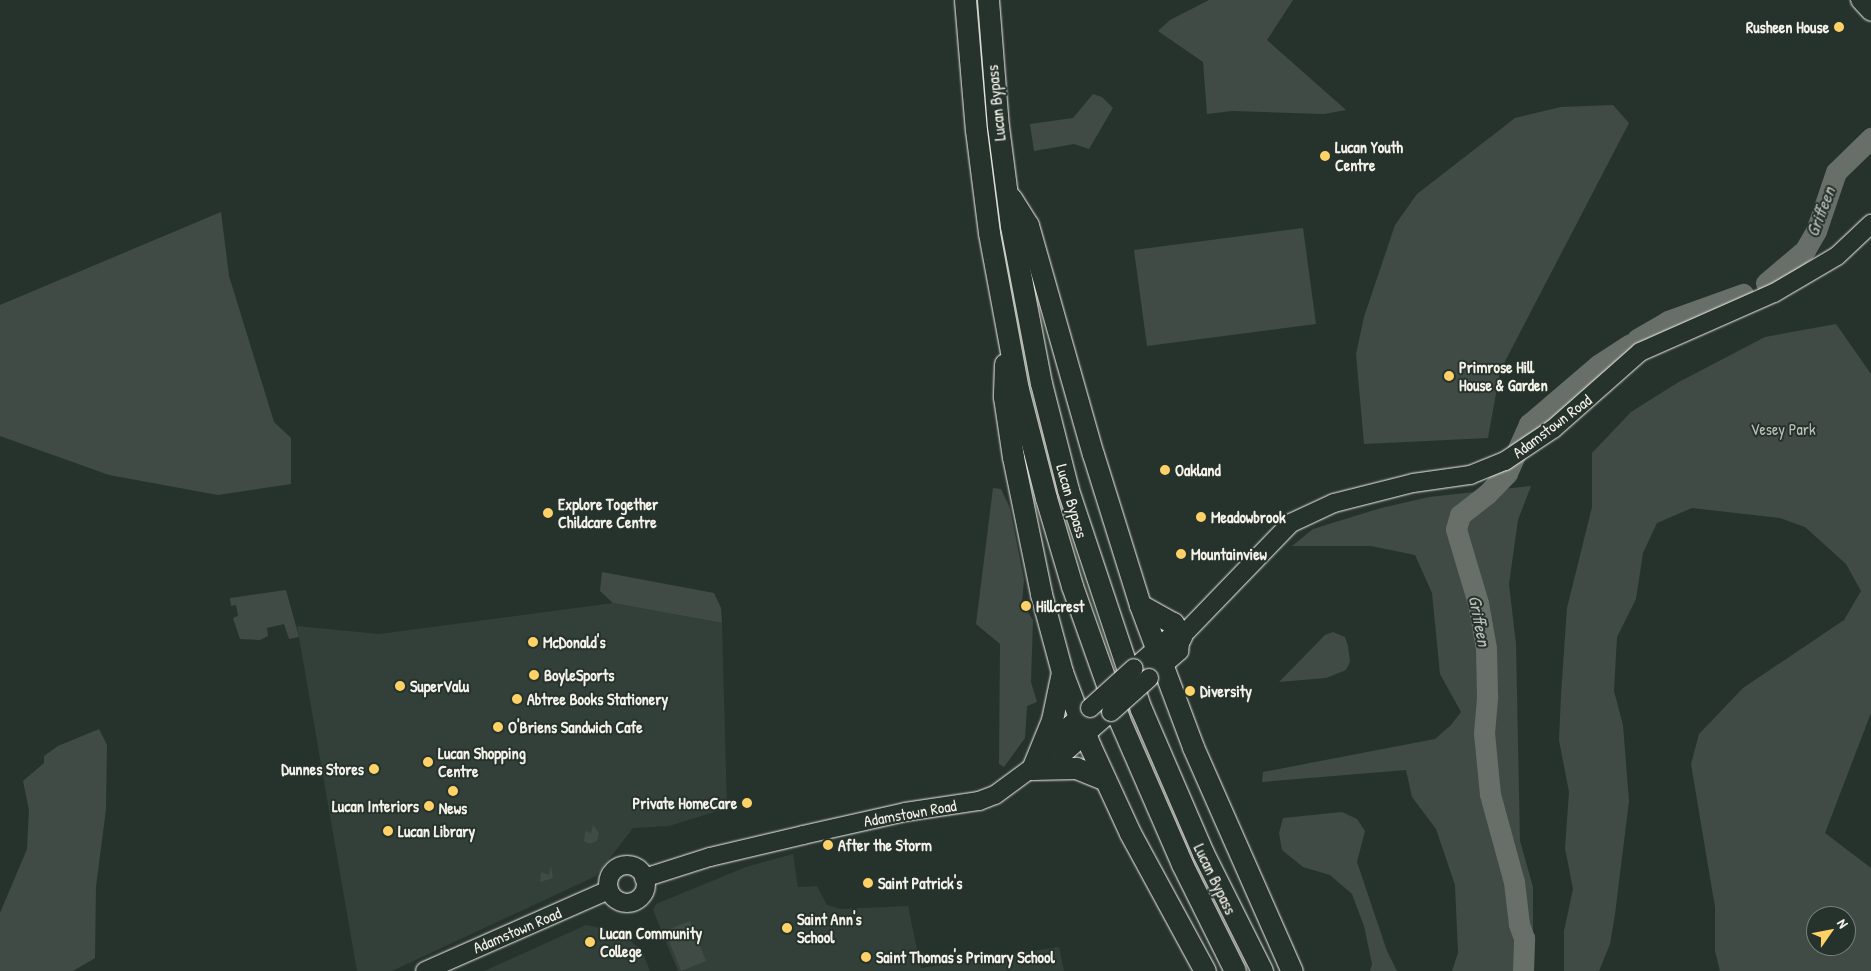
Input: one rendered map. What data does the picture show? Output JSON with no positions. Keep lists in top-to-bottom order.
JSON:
{
  "streets": {
    "highway": ["Lucan Bypass"],
    "main road": ["Adamstown Road"]
  },
  "water": ["Griffeen"],
  "parks": ["Vesey Park"],
  "places": [
    "Rusheen House",
    "Lucan Youth Centre",
    "Primrose Hill House & Garden",
    "Oakland",
    "Explore Together Childcare Centre",
    "Meadowbrook",
    "Mountainview",
    "Hillcrest",
    "McDonald's",
    "BoyleSports",
    "SuperValu",
    "Diversity",
    "Abtree Books Stationery",
    "O'Briens Sandwich Cafe",
    "Lucan Shopping Centre",
    "Dunnes Stores",
    "News",
    "Private HomeCare",
    "Lucan Interiors",
    "Lucan Library",
    "After the Storm",
    "Saint Patrick's",
    "Saint Ann's School",
    "Lucan Community College",
    "Saint Thomas's Primary School"
  ],
  "north": "top right"
}
